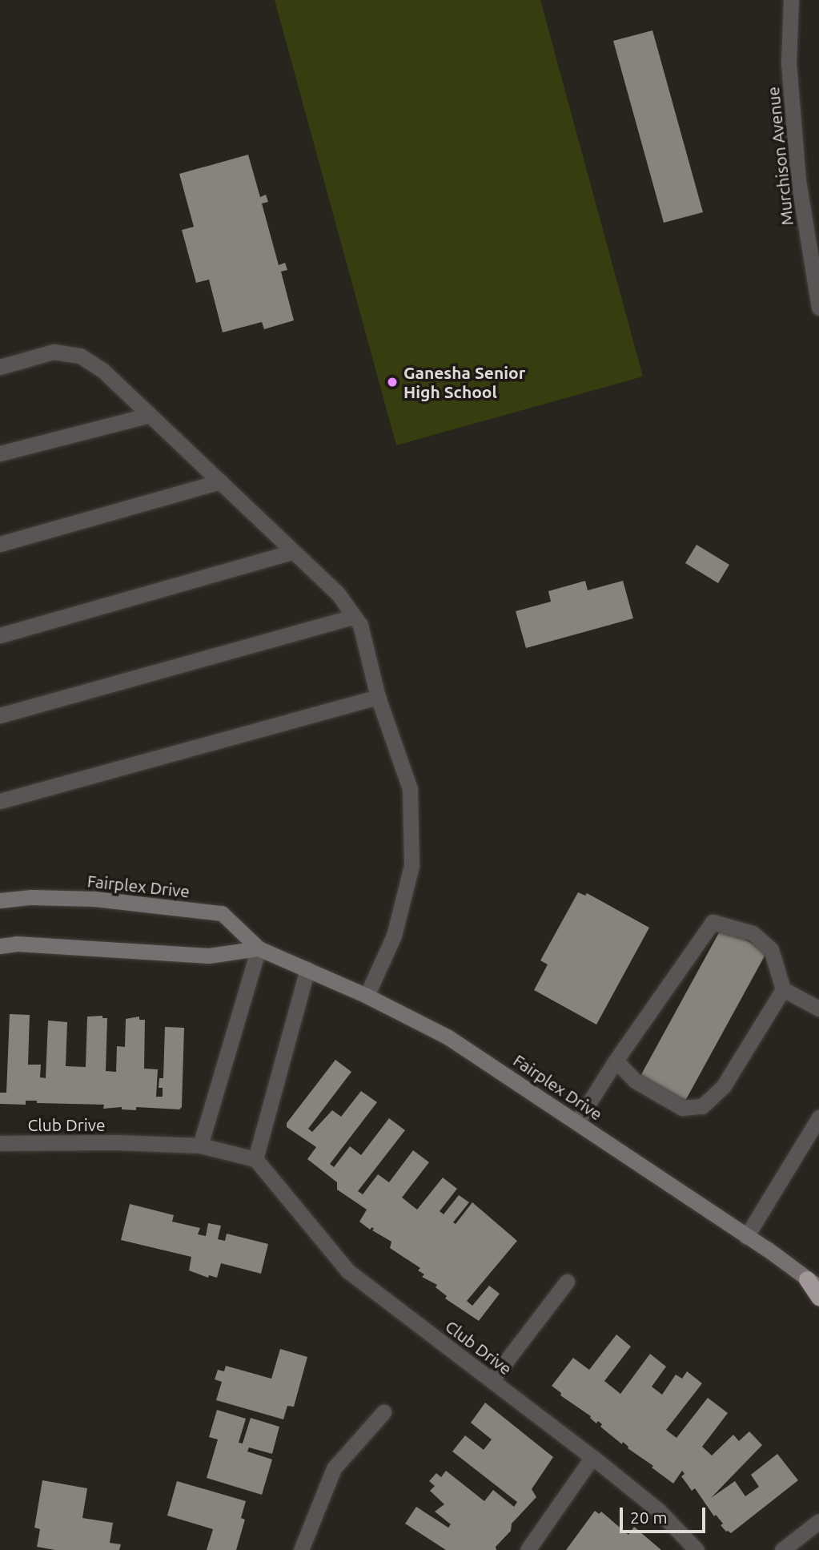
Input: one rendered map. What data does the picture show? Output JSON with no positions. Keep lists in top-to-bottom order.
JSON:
{
  "streets": {
    "main road": ["Fairplex Drive"],
    "street": ["Murchison Avenue", "Club Drive"]
  },
  "places": ["Ganesha Senior High School"],
  "scale_bar": "20 m"
}
